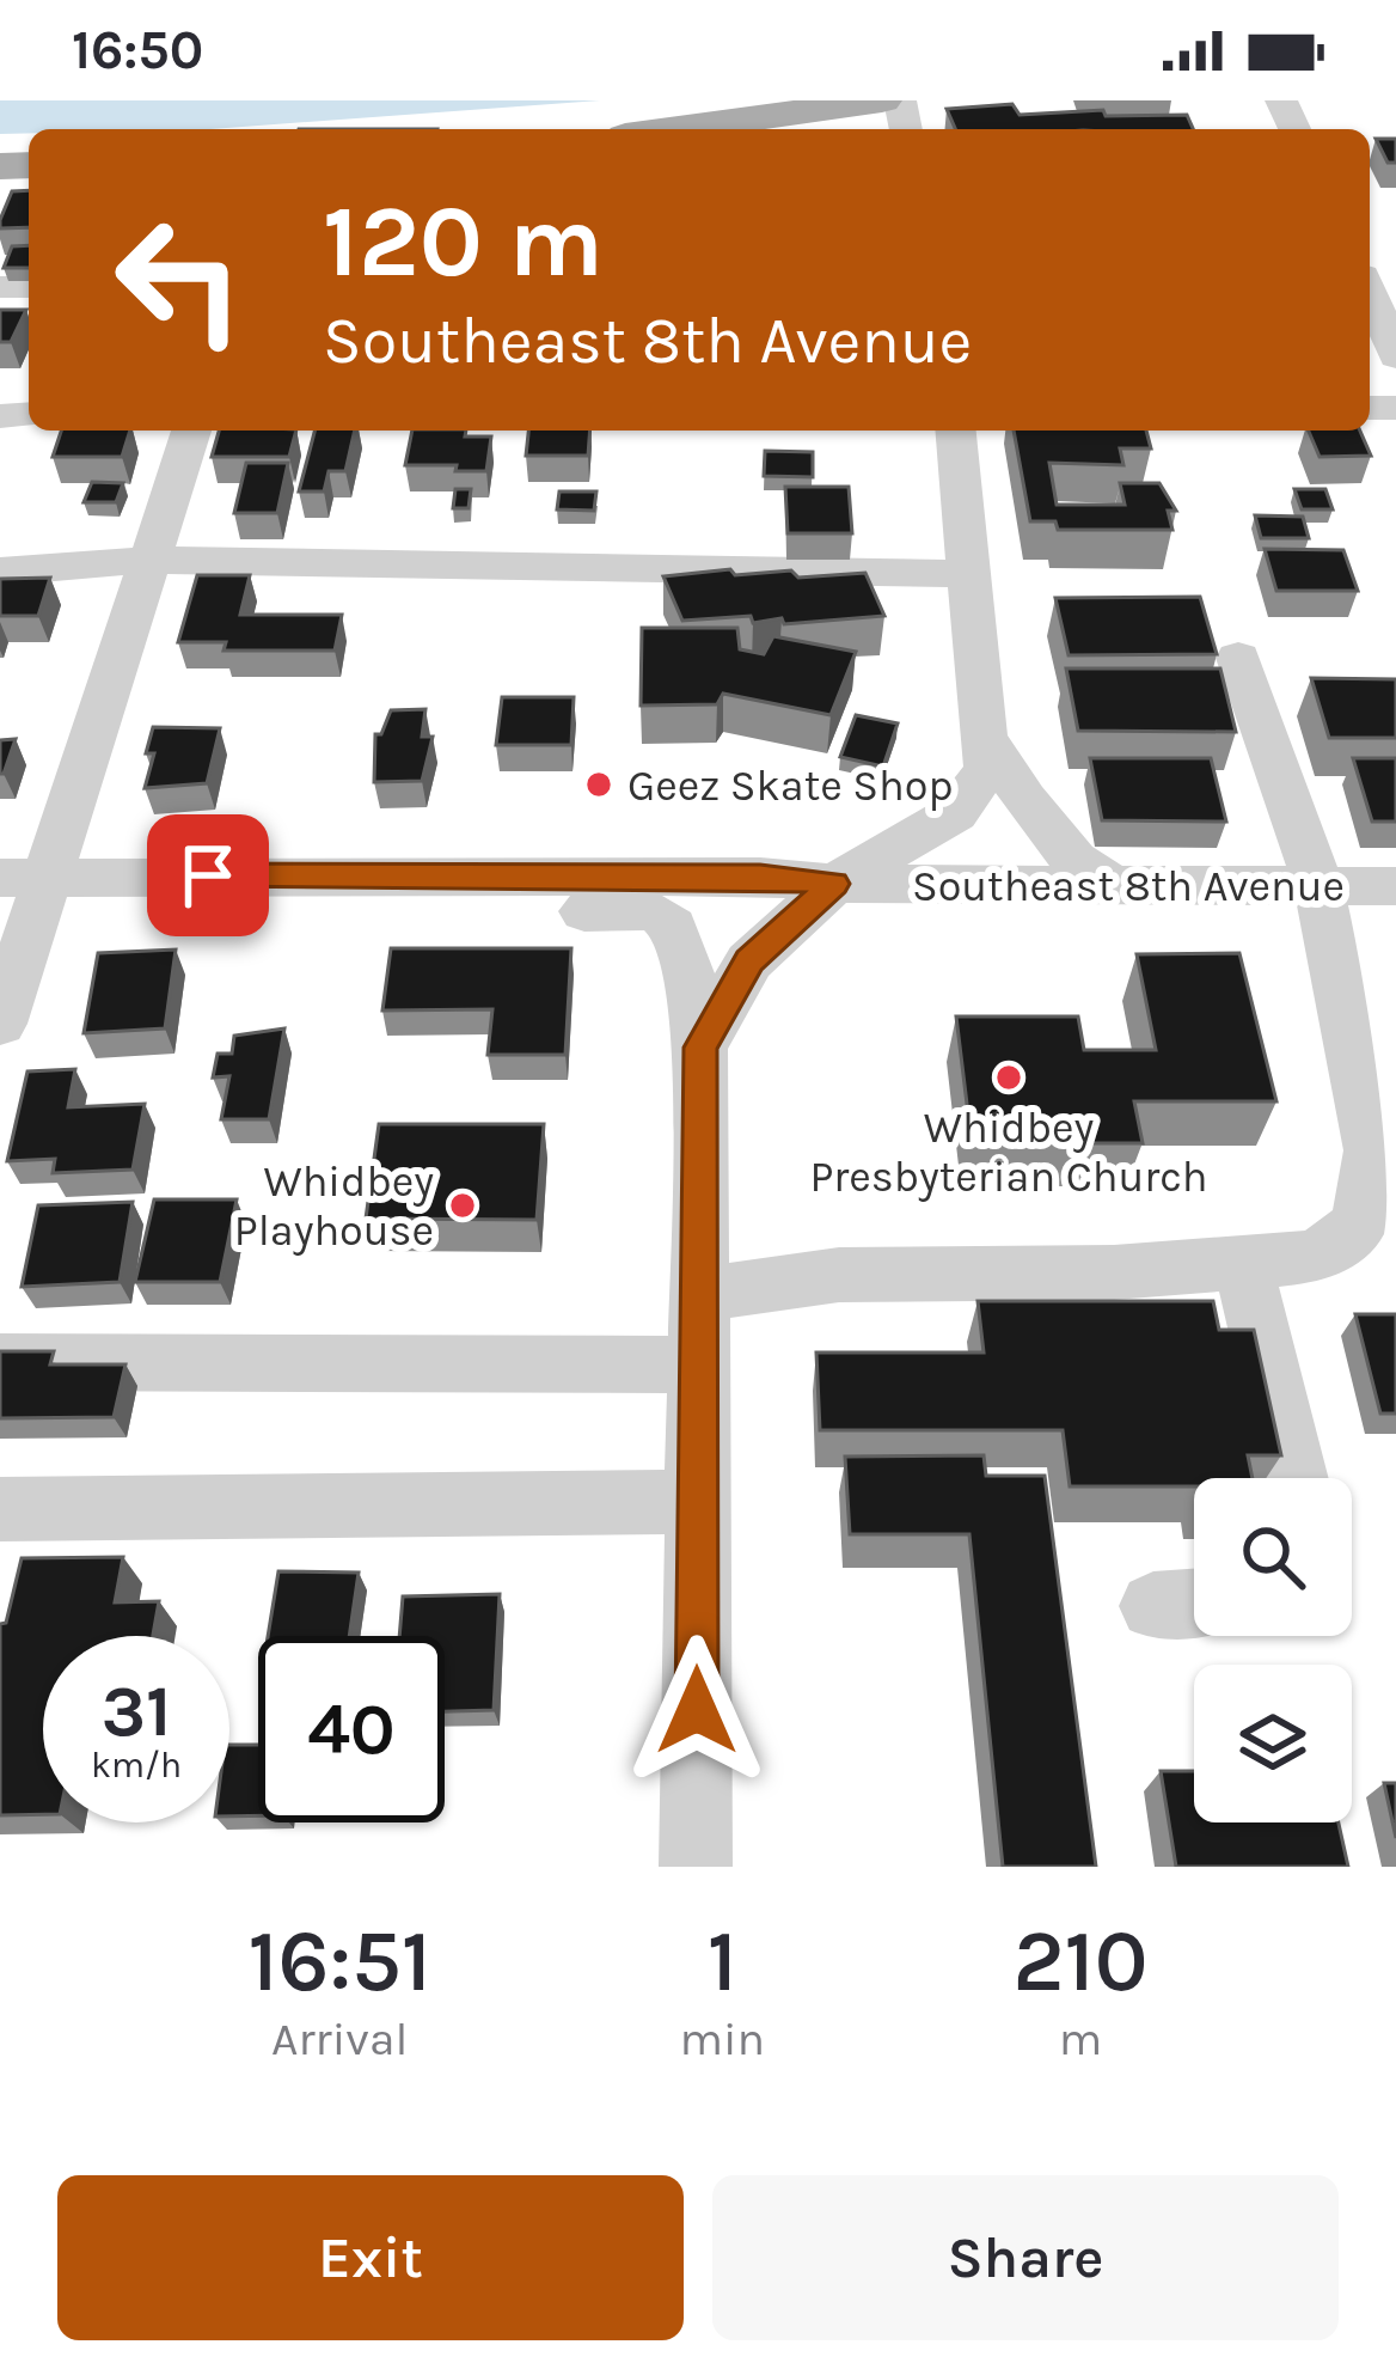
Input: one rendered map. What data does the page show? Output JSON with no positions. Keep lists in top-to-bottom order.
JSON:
{
  "streets": {
    "street": ["Southeast 8th Avenue"]
  },
  "places": ["Geez Skate Shop", "Whidbey Presbyterian Church", "Whidbey Playhouse"],
  "page": {
    "status": "16:50",
    "turn": ["120 m", "Southeast 8th Avenue"],
    "speed": "31 km/h",
    "limit": "40",
    "eta": [
      "16:51",
      "Arrival",
      "1",
      "min",
      "210",
      "m"
    ],
    "buttons": ["Exit", "Share"]
  }
}
